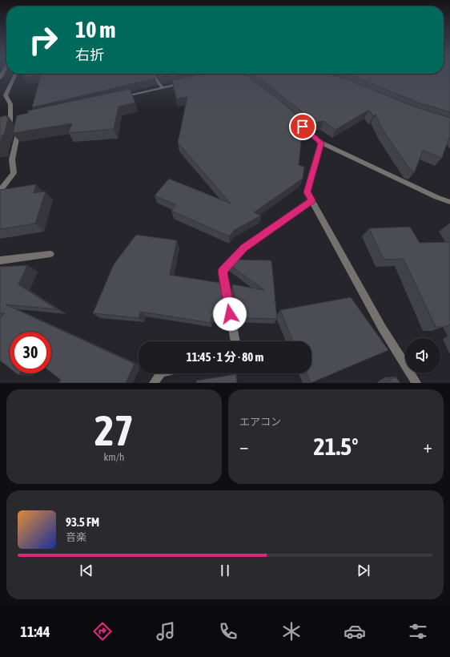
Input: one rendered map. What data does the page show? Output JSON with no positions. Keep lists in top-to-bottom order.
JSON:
{
  "page": {
    "turn": ["10 m", "右折"],
    "limit": "30",
    "trip": "11:45 · 1 分 · 80 m",
    "tile": [
      ["27", "km/h"],
      "エアコン"
    ],
    "heat": ["−", "21.5°", "+"],
    "song": ["93.5 FM", "音楽"],
    "tabs": "11:44"
  }
}
